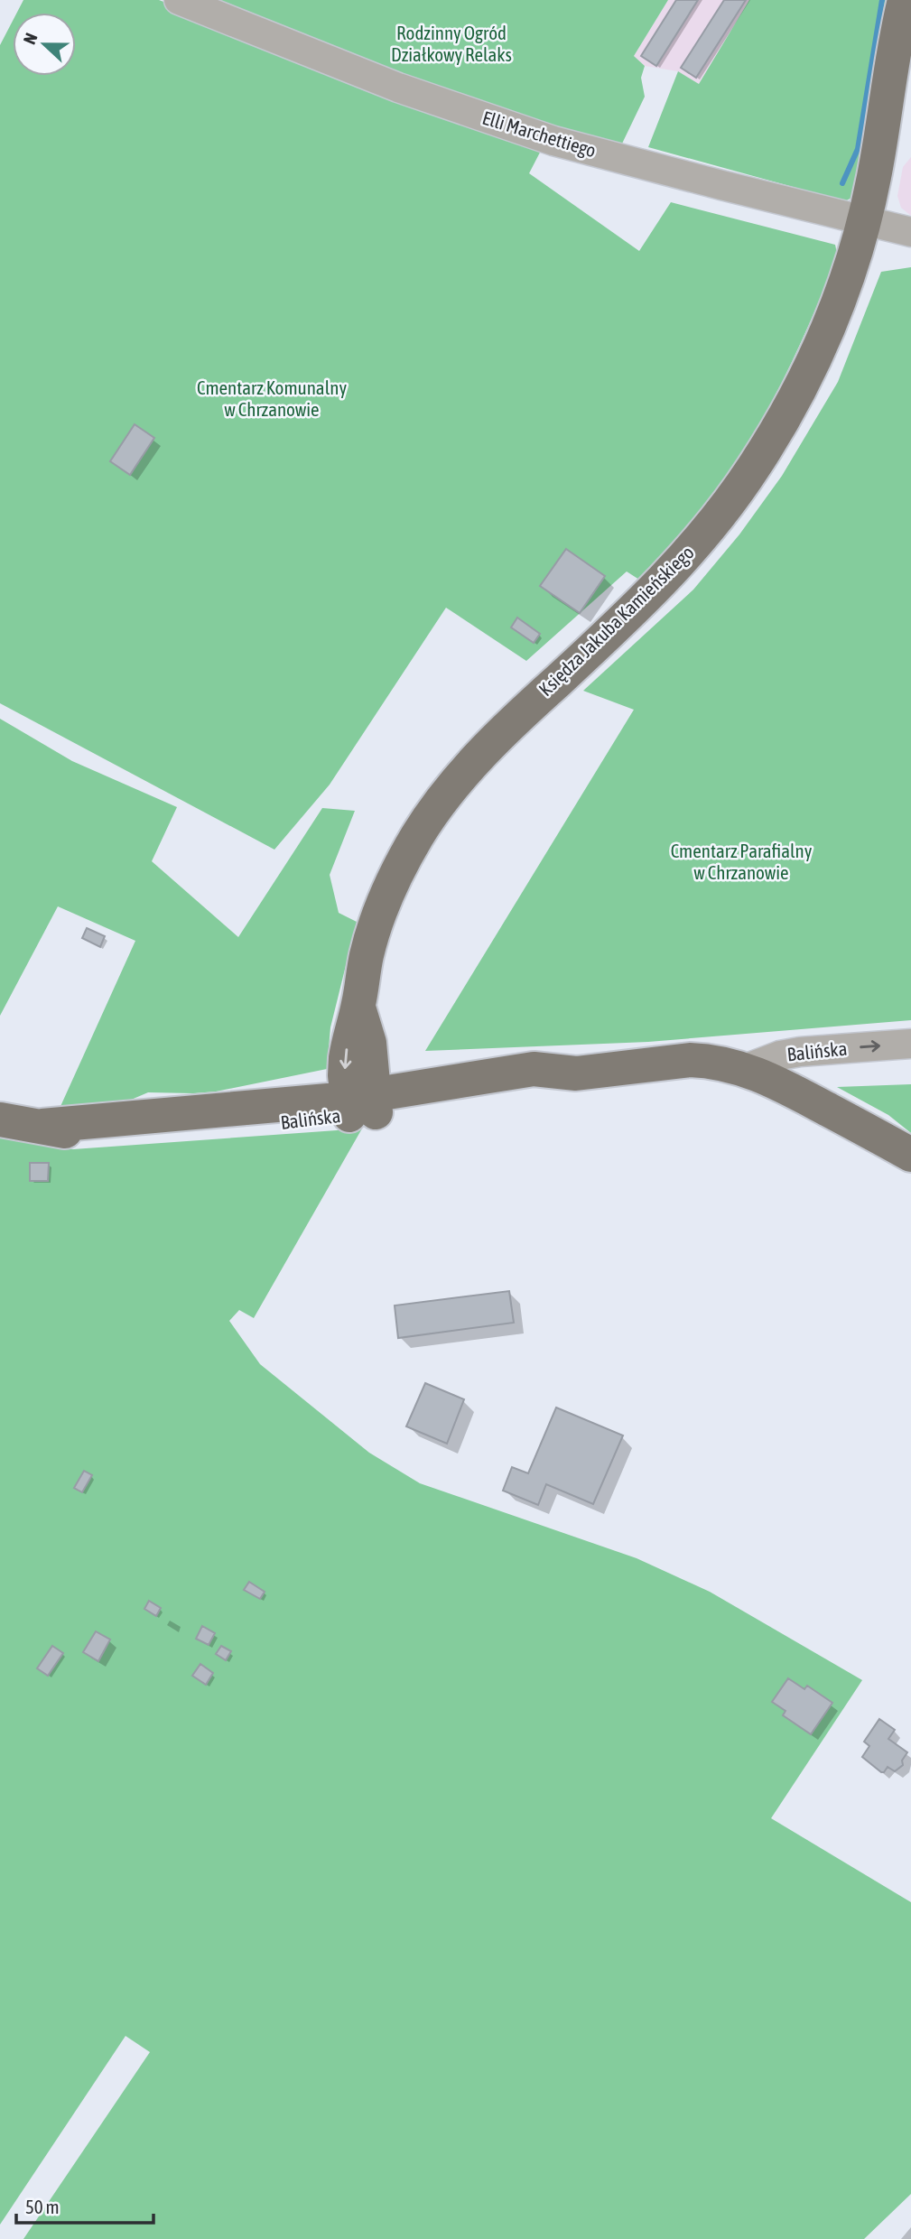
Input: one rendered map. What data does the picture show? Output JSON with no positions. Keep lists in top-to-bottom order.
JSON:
{
  "streets": {
    "main road": ["Księdza Jakuba Kamieńskiego", "Balińska"],
    "street": ["Elli Marchettiego"]
  },
  "crossings": [
    ["Elli Marchettiego", "Księdza Jakuba Kamieńskiego"],
    ["Księdza Jakuba Kamieńskiego", "Balińska"]
  ],
  "parks": ["Rodzinny Ogród Działkowy Relaks", "Cmentarz Komunalny w Chrzanowie", "Cmentarz Parafialny w Chrzanowie"],
  "scale_bar": "50 m",
  "north": "left"
}
